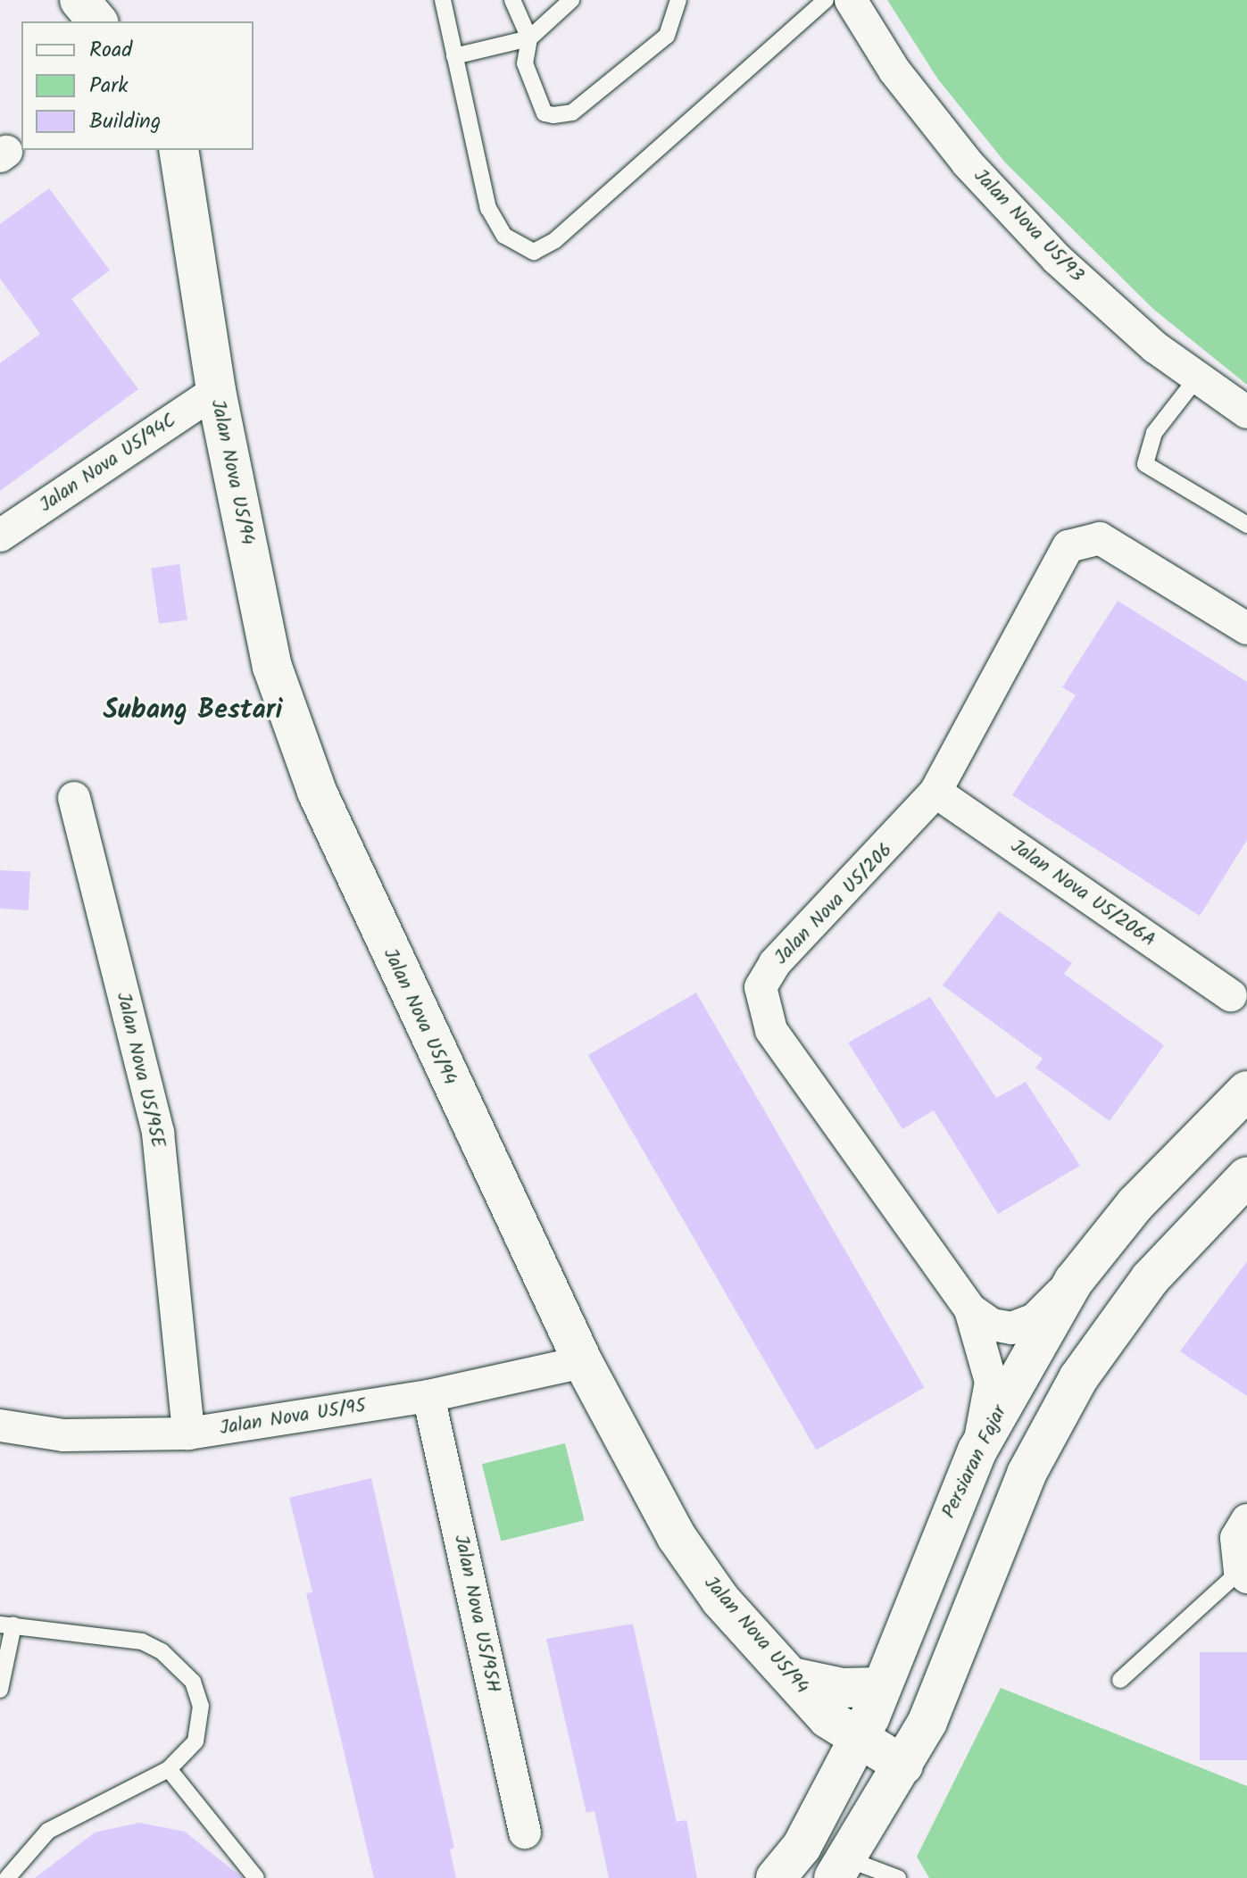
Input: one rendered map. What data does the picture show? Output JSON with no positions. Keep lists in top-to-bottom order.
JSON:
{
  "streets": {
    "main road": ["Jalan Nova U5/94", "Persiaran Fajar"],
    "street": [
      "Jalan Nova U5/93",
      "Jalan Nova U5/94C",
      "Jalan Nova U5/206A",
      "Jalan Nova U5/206",
      "Jalan Nova U5/95E",
      "Jalan Nova U5/95",
      "Jalan Nova U5/95H"
    ]
  },
  "crossings": [
    ["Jalan Nova U5/94C", "Jalan Nova U5/94"],
    ["Jalan Nova U5/94", "Jalan Nova U5/95"],
    ["Jalan Nova U5/94", "Persiaran Fajar"],
    ["Jalan Nova U5/206A", "Jalan Nova U5/206"],
    ["Jalan Nova U5/206", "Persiaran Fajar"],
    ["Jalan Nova U5/95E", "Jalan Nova U5/95"],
    ["Jalan Nova U5/95", "Jalan Nova U5/95H"]
  ],
  "districts": ["Subang Bestari"],
  "legend": ["Road", "Park", "Building"]
}
